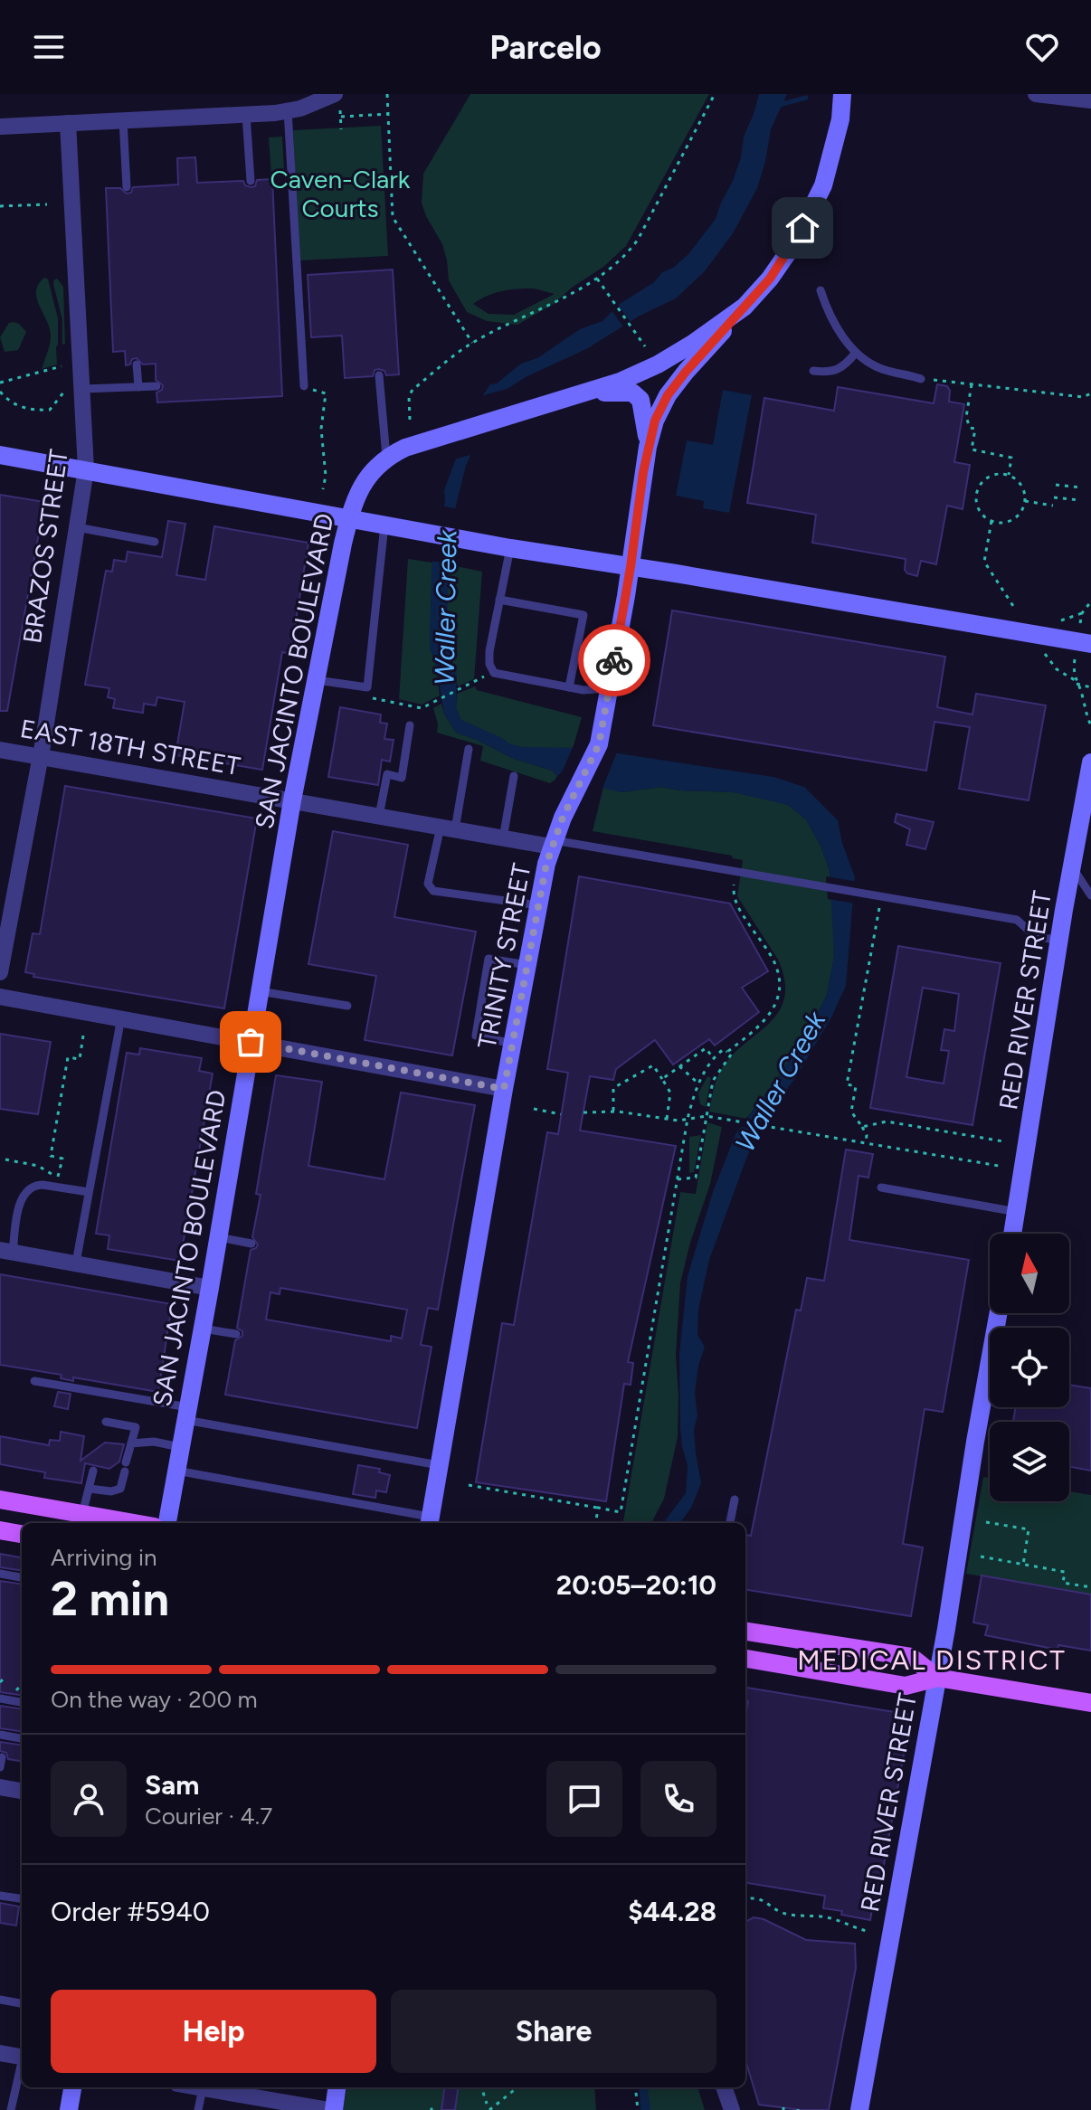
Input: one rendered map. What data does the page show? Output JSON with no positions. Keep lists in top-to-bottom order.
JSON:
{
  "streets": {
    "main road": ["SAN JACINTO BOULEVARD", "TRINITY STREET", "RED RIVER STREET"],
    "street": ["BRAZOS STREET", "EAST 18TH STREET"]
  },
  "crossings": [
    ["BRAZOS STREET", "EAST 18TH STREET"],
    ["SAN JACINTO BOULEVARD", "EAST 18TH STREET"],
    ["SAN JACINTO BOULEVARD", "TRINITY STREET"],
    ["EAST 18TH STREET", "TRINITY STREET"]
  ],
  "districts": ["MEDICAL DISTRICT"],
  "water": ["Waller Creek"],
  "parks": ["Caven-Clark Courts"],
  "north": "top",
  "page": {
    "header": "Parcelo",
    "heading": ["2 min", "Arriving in", "20:05–20:10"],
    "panel": [
      "Sam",
      "Courier · 4.7",
      "Order #5940",
      "$44.28"
    ],
    "bar": "On the way · 200 m",
    "buttons": ["Help", "Share"]
  }
}
